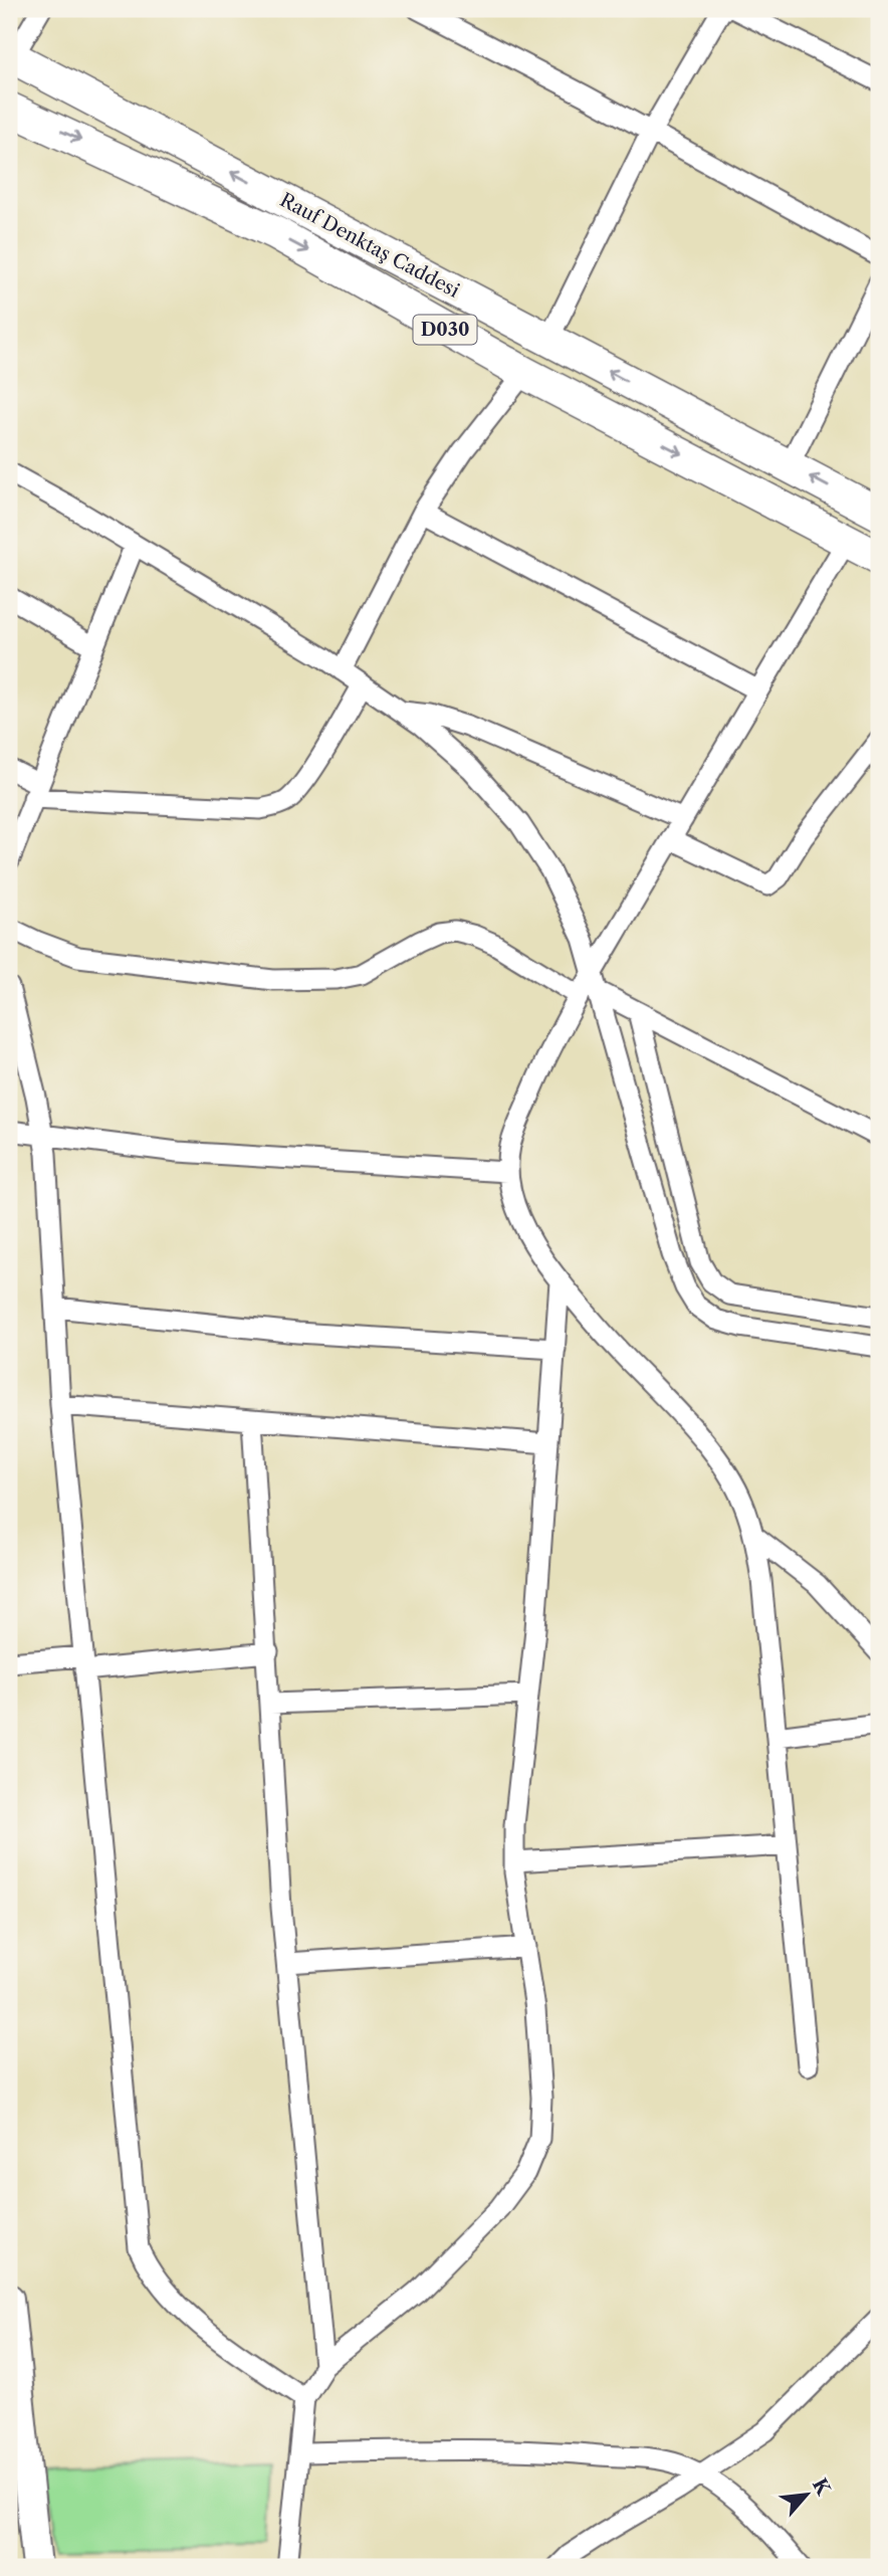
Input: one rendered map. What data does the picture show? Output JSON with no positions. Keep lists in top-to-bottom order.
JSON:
{
  "streets": {
    "main road": ["Rauf Denktaş Caddesi", "D030"]
  },
  "north": "top right"
}
